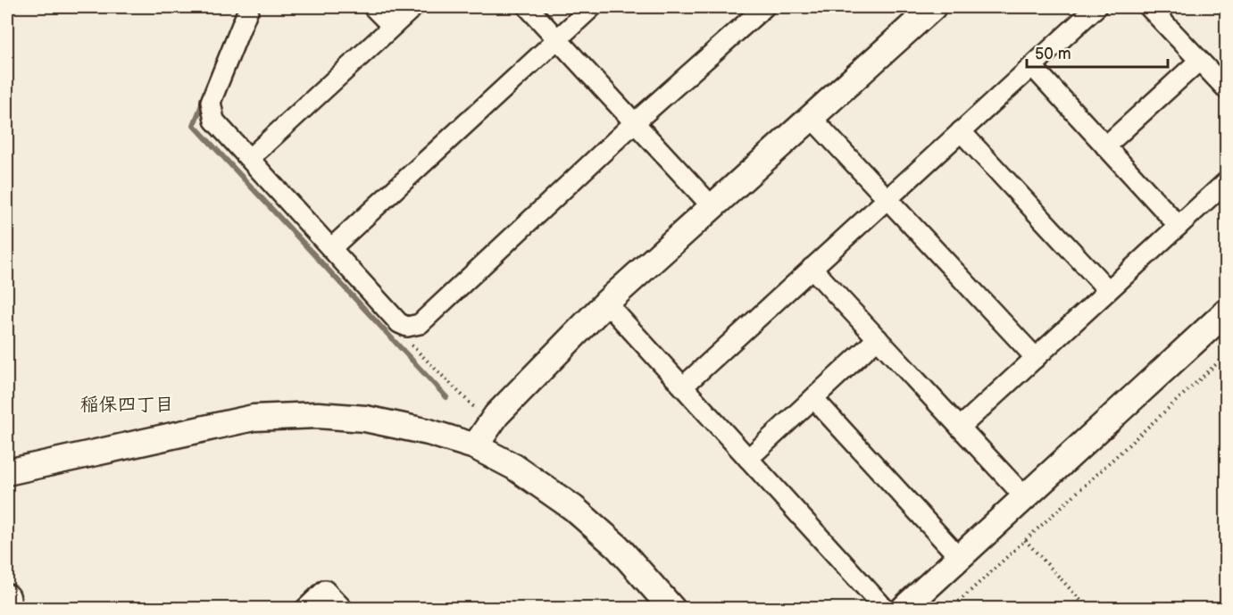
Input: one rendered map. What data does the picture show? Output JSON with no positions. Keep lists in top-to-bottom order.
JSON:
{
  "districts": ["稲保四丁目"],
  "scale_bar": "50 m"
}
